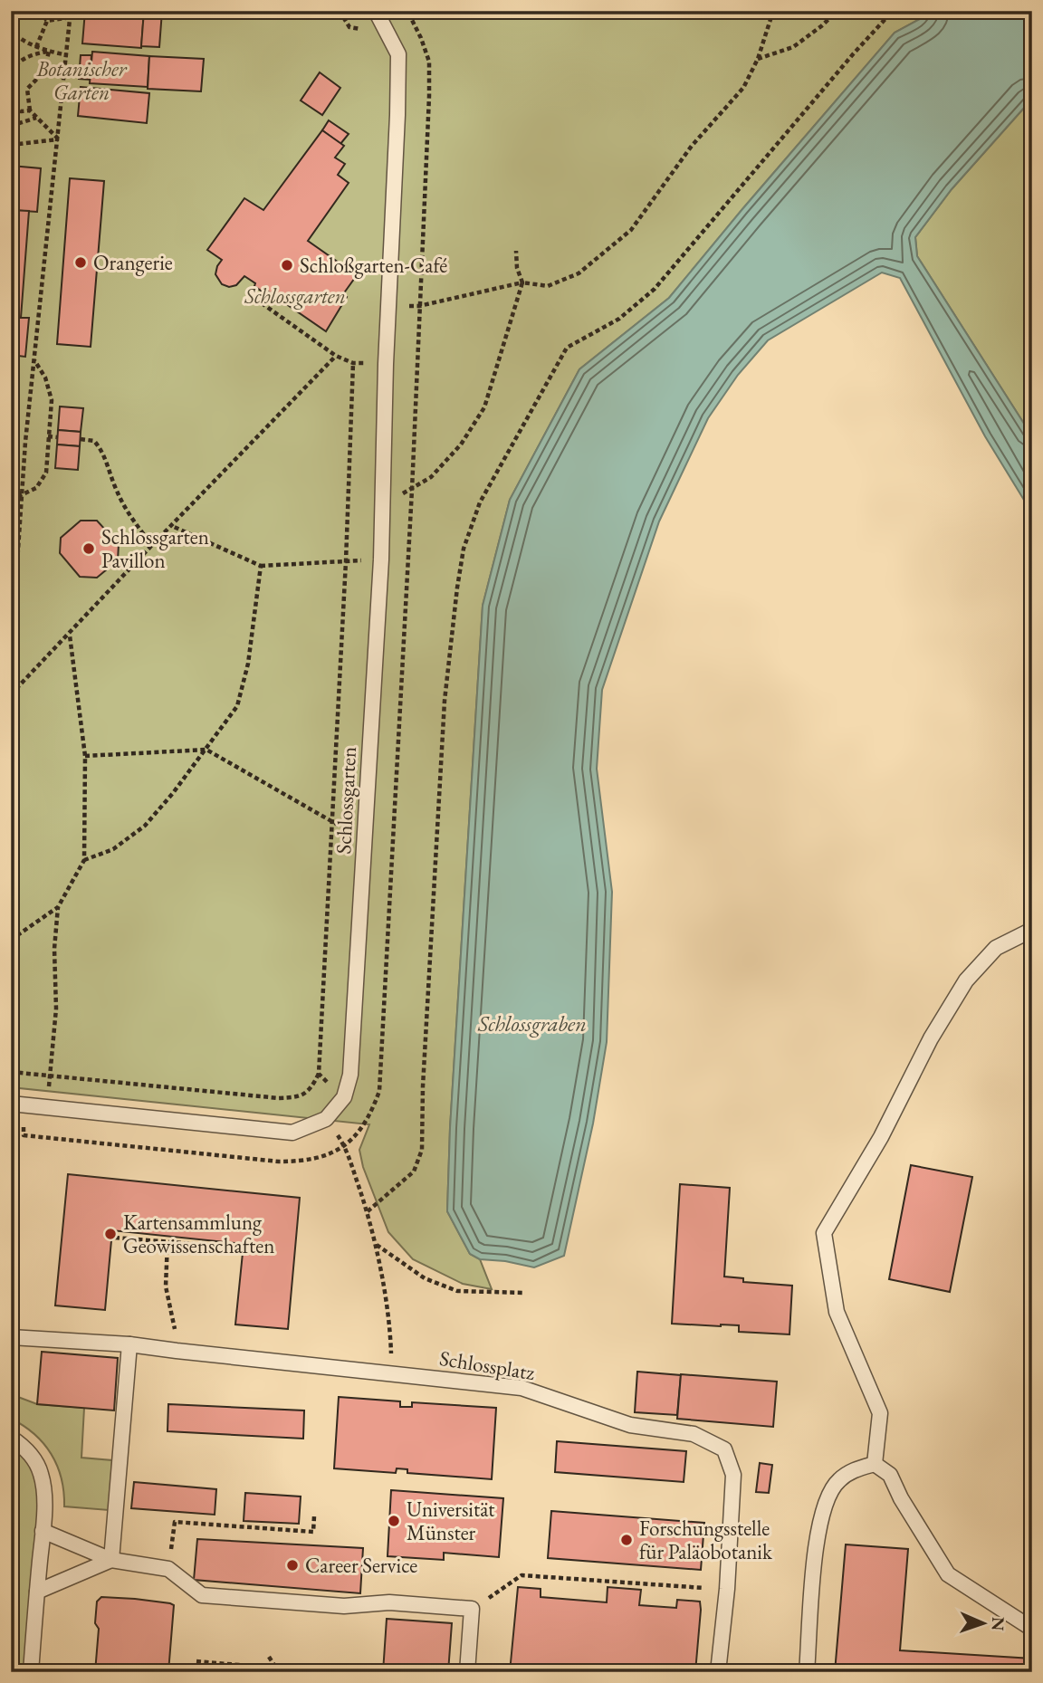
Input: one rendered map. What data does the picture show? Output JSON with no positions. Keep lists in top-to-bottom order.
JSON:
{
  "streets": {
    "lane": ["Schlossgarten", "Schlossplatz"]
  },
  "water": ["Schlossgraben"],
  "parks": ["Botanischer Garten", "Schlossgarten"],
  "places": [
    "Orangerie",
    "Schloßgarten-Café",
    "Schlossgarten Pavillon",
    "Kartensammlung Geowissenschaften",
    "Universität Münster",
    "Forschungsstelle für Paläobotanik",
    "Career Service"
  ],
  "north": "right"
}
